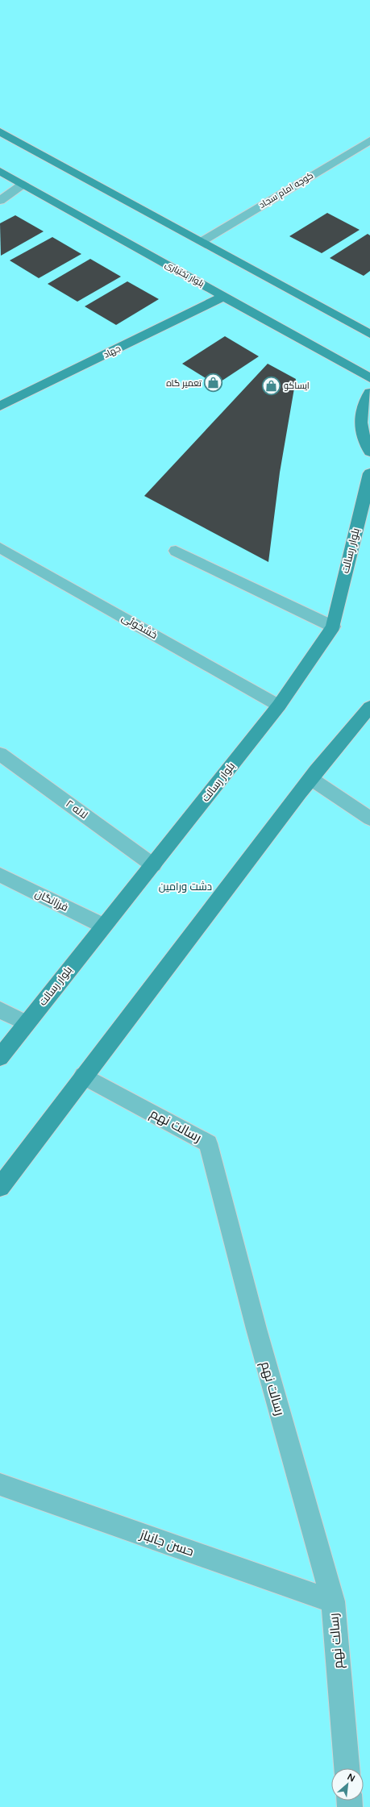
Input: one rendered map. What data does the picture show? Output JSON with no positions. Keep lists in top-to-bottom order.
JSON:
{
  "streets": {
    "main road": ["بلوار بختیاری", "جهاد", "بلوار رسالت"],
    "street": [
      "کوچه امام سجاد",
      "خشخوئی",
      "لاله ۲",
      "فرزانگان",
      "رسالت نهم",
      "حسن جانباز"
    ]
  },
  "crossings": [
    ["بلوار بختیاری", "جهاد"],
    ["بلوار رسالت", "خشخوئی"],
    ["بلوار رسالت", "لاله ۲"],
    ["بلوار رسالت", "فرزانگان"],
    ["رسالت نهم", "حسن جانباز"]
  ],
  "parks": ["دشت ورامین"],
  "places": {
    "shop": ["تعمیر گاه", "ایساکو"]
  },
  "north": "top right"
}
